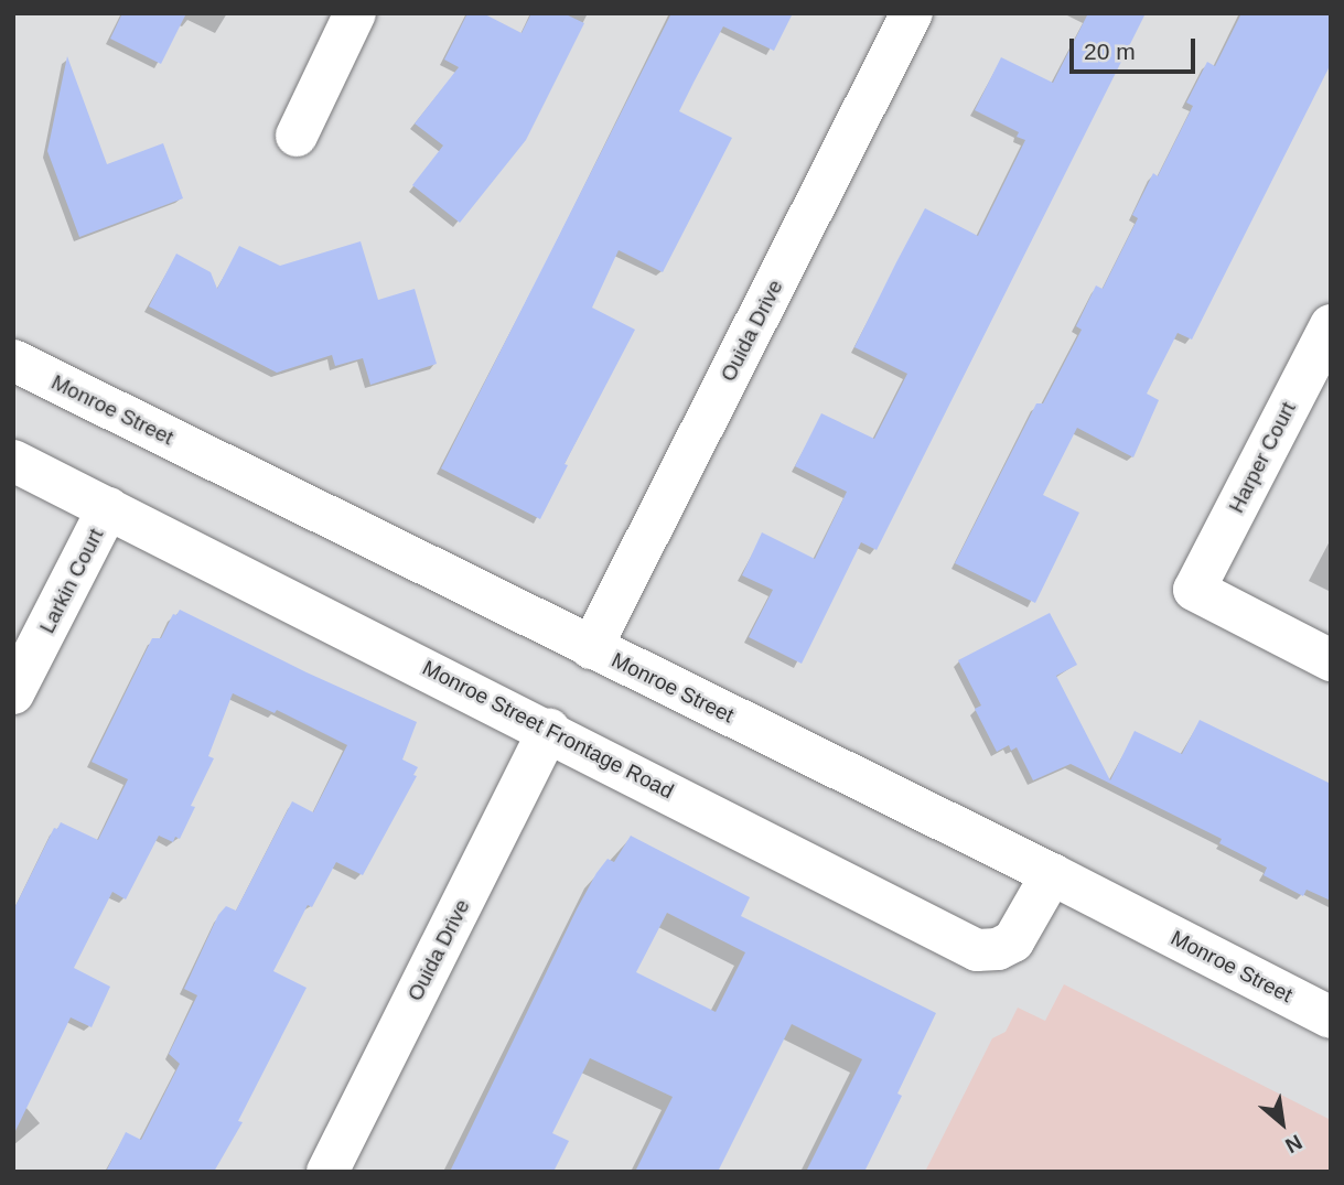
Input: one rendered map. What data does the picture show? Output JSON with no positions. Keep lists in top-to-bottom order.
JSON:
{
  "streets": {
    "street": [
      "Ouida Drive",
      "Monroe Street",
      "Harper Court",
      "Larkin Court",
      "Monroe Street Frontage Road"
    ]
  },
  "crossings": [
    ["Ouida Drive", "Monroe Street"],
    ["Ouida Drive", "Monroe Street Frontage Road"],
    ["Monroe Street", "Monroe Street Frontage Road"],
    ["Larkin Court", "Monroe Street Frontage Road"]
  ],
  "scale_bar": "20 m",
  "north": "bottom right"
}
